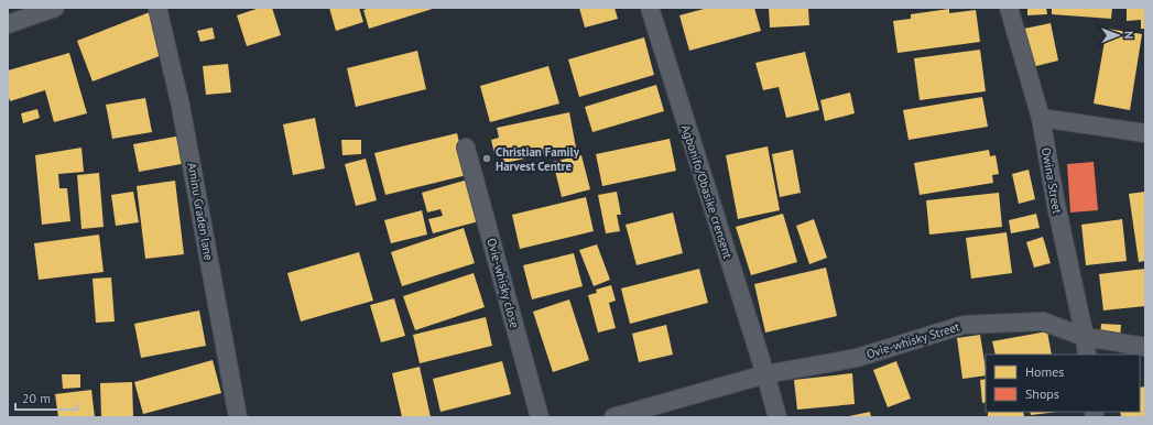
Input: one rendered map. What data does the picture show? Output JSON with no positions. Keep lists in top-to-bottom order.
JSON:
{
  "streets": {
    "street": [
      "Owina Street",
      "Agbonifo/Obasike crensent",
      "Aminu Graden lane",
      "Ovie-whisky close",
      "Ovie-whisky Street"
    ]
  },
  "crossings": [
    ["Owina Street", "Ovie-whisky Street"],
    ["Agbonifo/Obasike crensent", "Ovie-whisky Street"]
  ],
  "places": ["Christian Family Harvest Centre"],
  "legend": ["Homes", "Shops"],
  "scale_bar": "20 m",
  "north": "right"
}
